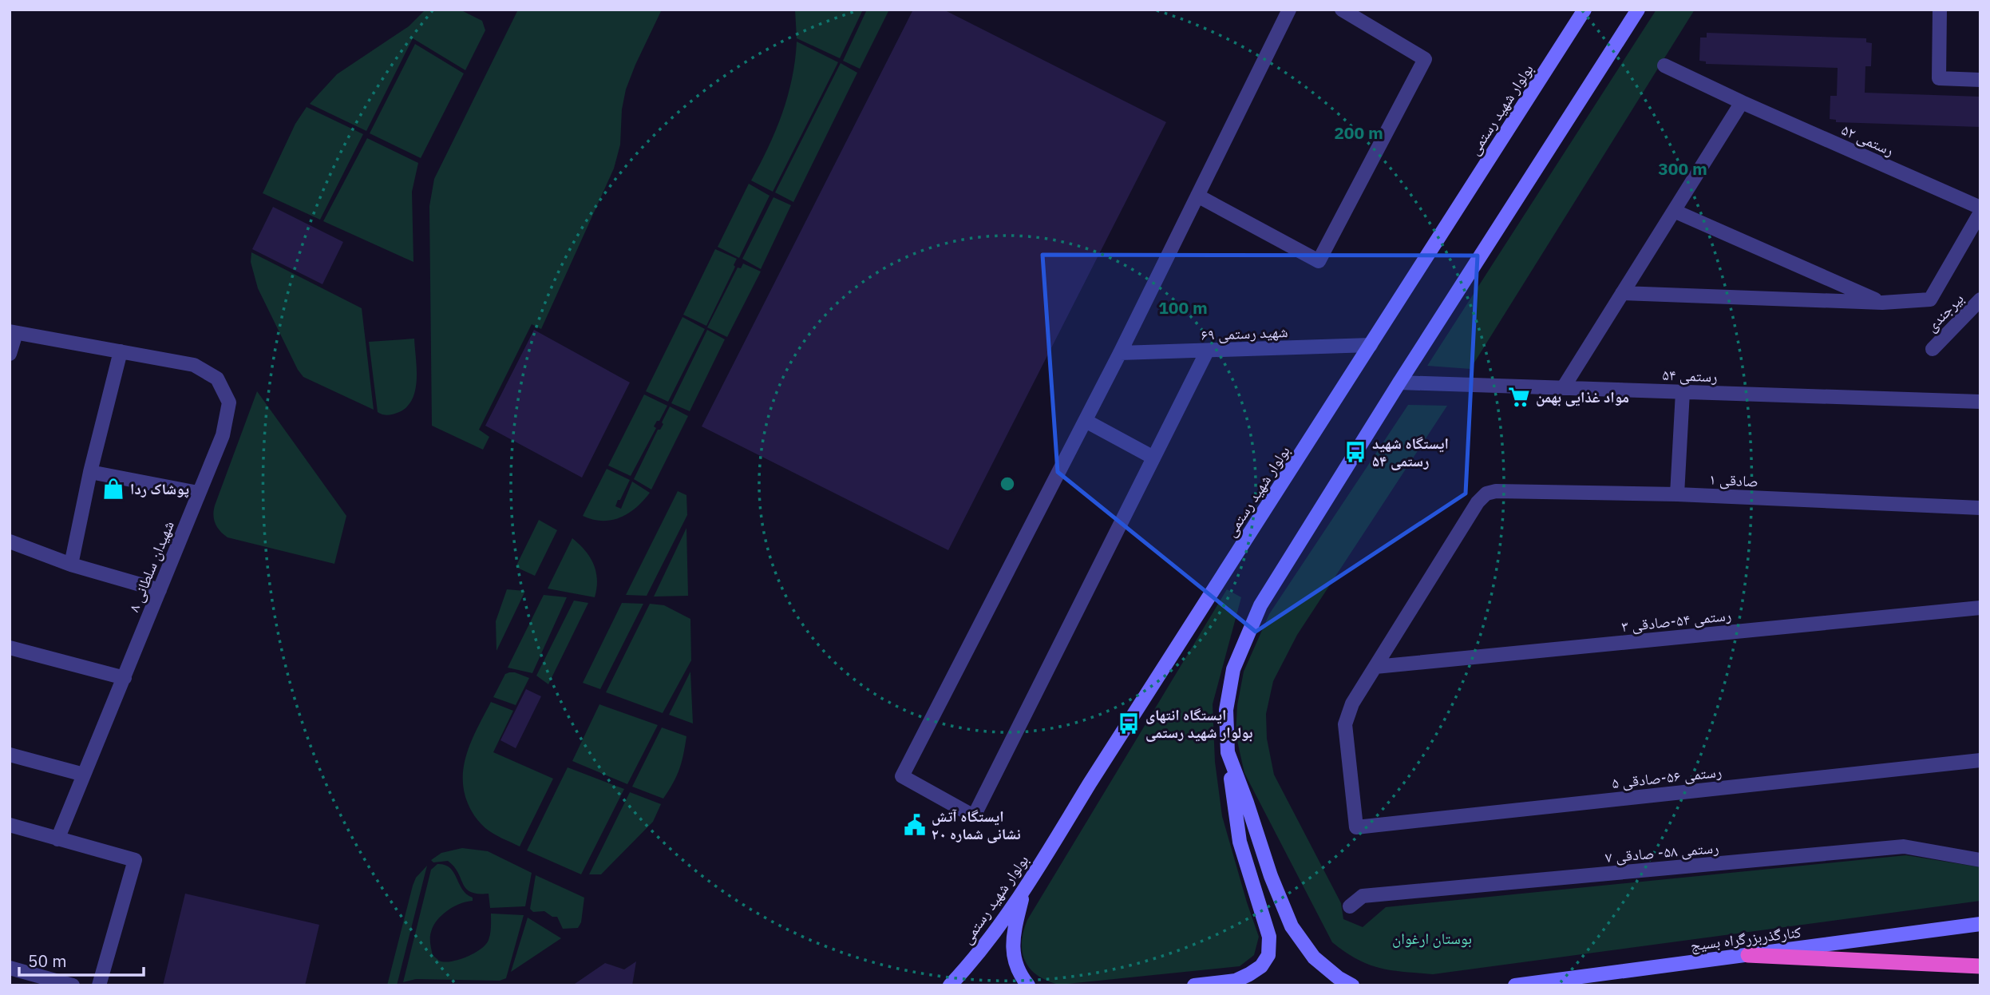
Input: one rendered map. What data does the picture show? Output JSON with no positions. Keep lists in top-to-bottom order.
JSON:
{
  "streets": {
    "main road": ["بولوار شهید رستمی", "کنارگذربزرگراه بسیج"],
    "street": [
      "رستمی ۵۲",
      "بیرجندی",
      "شهید رستمی ۶۹",
      "رستمی ۵۴",
      "صادقی ۱",
      "شهیدان سلطانی ۸",
      "رستمی ۵۴-صادقی ۳",
      "رستمی ۵۶-صادقی ۵",
      "رستمی ۵۸- صادقی ۷"
    ]
  },
  "crossings": [
    ["بولوار شهید رستمی", "شهید رستمی ۶۹"],
    ["صادقی ۱", "رستمی ۵۴-صادقی ۳"],
    ["صادقی ۱", "رستمی ۵۶-صادقی ۵"],
    ["رستمی ۵۴-صادقی ۳", "رستمی ۵۶-صادقی ۵"]
  ],
  "parks": ["بوستان ارغوان"],
  "places": {
    "supermarket": ["مواد غذایی بهمن"],
    "bus stop": ["ایستگاه شهید رستمی ۵۴", "ایستگاه انتهای بولوار شهید رستمی"],
    "shop": ["پوشاک ردا"],
    "public building": ["ایستگاه آتش نشانی شماره ۲۰"]
  },
  "scale_bar": "50 m",
  "rings": ["200 m", "300 m", "100 m"]
}
